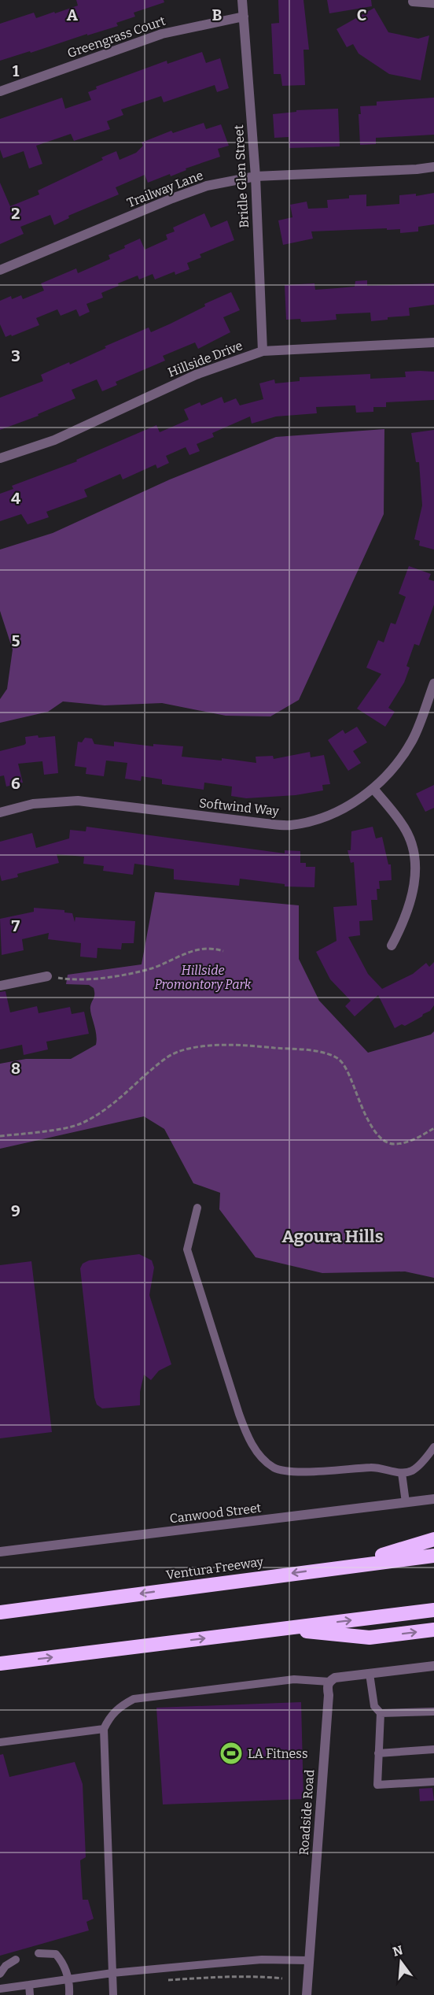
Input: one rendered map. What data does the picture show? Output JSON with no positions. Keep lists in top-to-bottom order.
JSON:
{
  "streets": {
    "highway": ["Ventura Freeway"],
    "street": [
      "Greengrass Court",
      "Bridle Glen Street",
      "Trailway Lane",
      "Hillside Drive",
      "Softwind Way",
      "Canwood Street",
      "Roadside Road"
    ]
  },
  "crossings": [
    ["Greengrass Court", "Bridle Glen Street"],
    ["Bridle Glen Street", "Trailway Lane"],
    ["Bridle Glen Street", "Hillside Drive"]
  ],
  "districts": ["Agoura Hills"],
  "parks": ["Hillside Promontory Park"],
  "places": {
    "sports": ["LA Fitness"]
  },
  "north": "top",
  "grid": {
    "columns": ["A", "B", "C"],
    "rows": [
      "1",
      "2",
      "3",
      "4",
      "5",
      "6",
      "7",
      "8",
      "9"
    ]
  }
}
